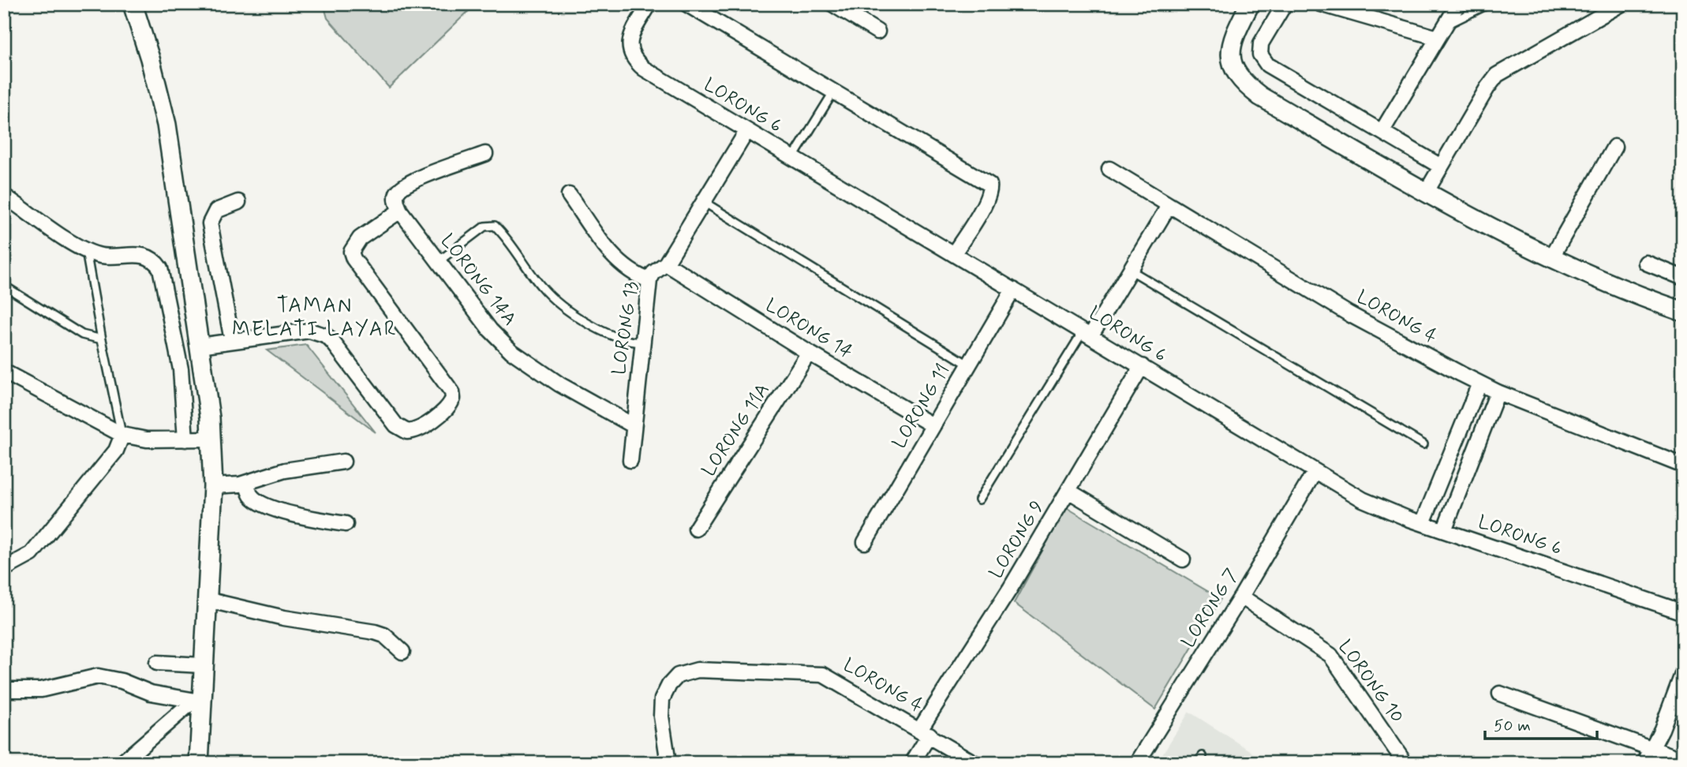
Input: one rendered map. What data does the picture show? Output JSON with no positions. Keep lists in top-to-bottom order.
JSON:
{
  "streets": {
    "street": [
      "LORONG 6",
      "LORONG 14A",
      "LORONG 4",
      "LORONG 13",
      "LORONG 14",
      "LORONG 11",
      "LORONG 11A",
      "LORONG 9",
      "LORONG 7",
      "LORONG 10"
    ]
  },
  "crossings": [
    ["LORONG 6", "LORONG 13"],
    ["LORONG 6", "LORONG 11"],
    ["LORONG 6", "LORONG 9"],
    ["LORONG 6", "LORONG 7"],
    ["LORONG 14A", "LORONG 13"],
    ["LORONG 4", "LORONG 9"],
    ["LORONG 13", "LORONG 14"],
    ["LORONG 14", "LORONG 11"],
    ["LORONG 14", "LORONG 11A"],
    ["LORONG 7", "LORONG 10"]
  ],
  "districts": ["TAMAN MELATI LAYAR"],
  "scale_bar": "50 m"
}
